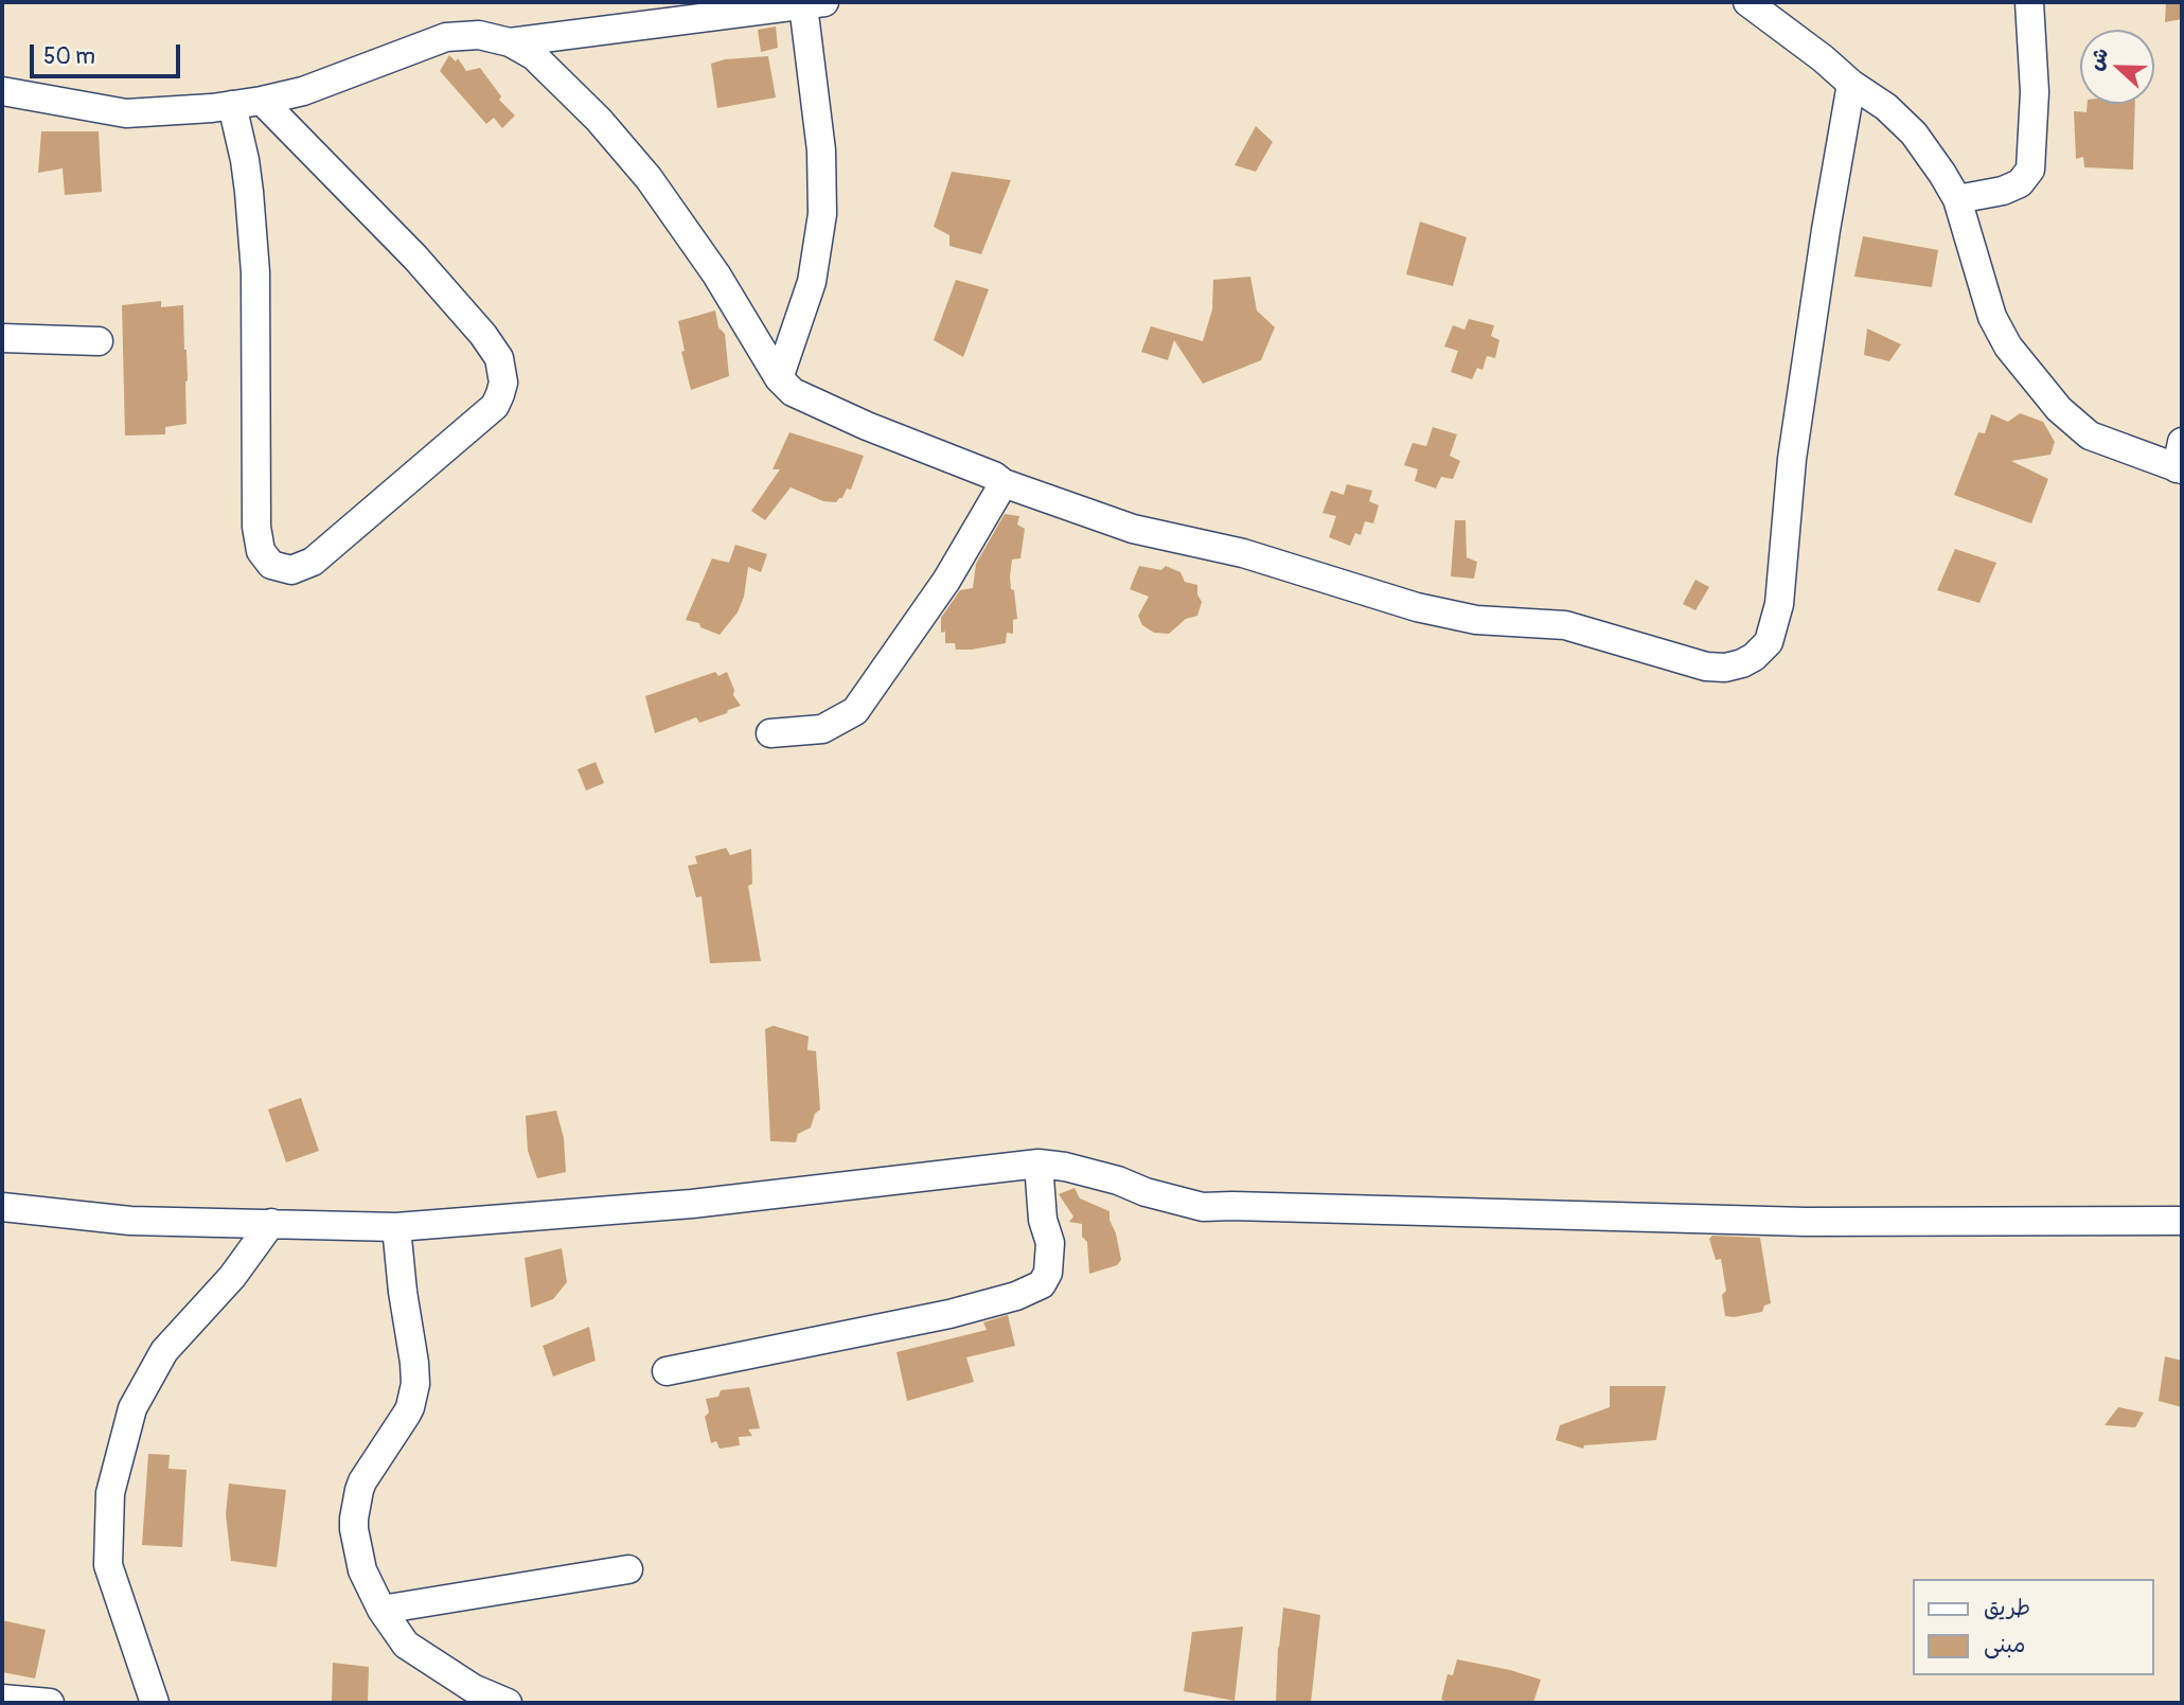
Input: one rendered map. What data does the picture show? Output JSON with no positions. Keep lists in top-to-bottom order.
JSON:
{
  "legend": ["طريق", "مبنى"],
  "scale_bar": "50 m",
  "north": "left"
}
